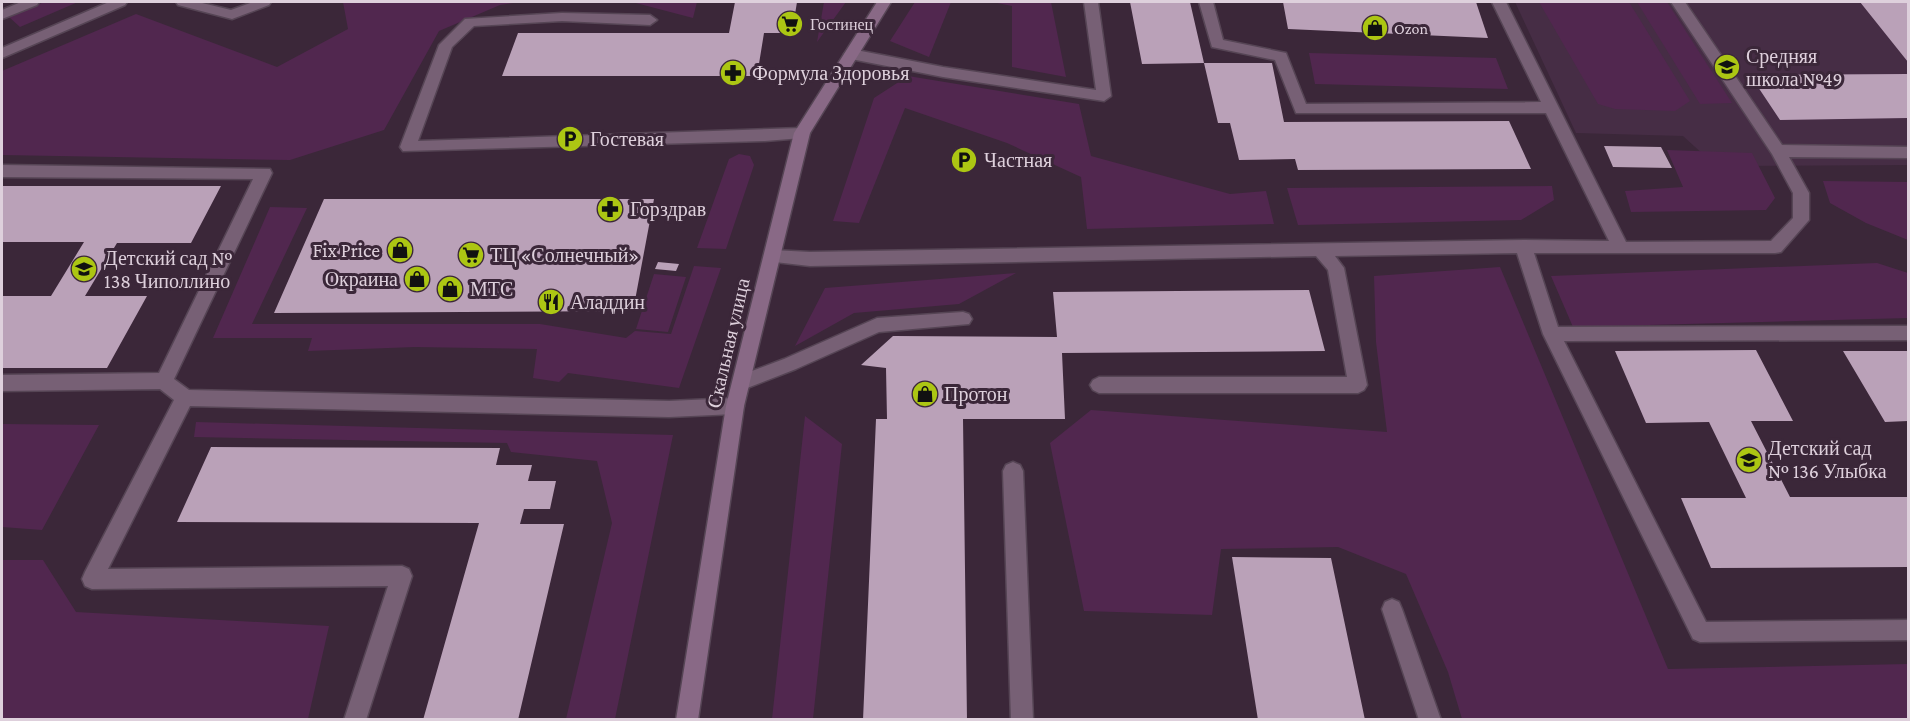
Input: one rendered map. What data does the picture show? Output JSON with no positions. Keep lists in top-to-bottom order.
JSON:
{
  "streets": {
    "street": ["Скальная улица"]
  },
  "places": {
    "supermarket": ["Гостинец", "ТЦ «Солнечный»"],
    "shop": [
      "Ozon",
      "Fix Price",
      "Окраина",
      "МТС",
      "Протон"
    ],
    "school or university": ["Средняя школа №49", "Детский сад № 138 Чиполлино", "Детский сад № 136 Улыбка"],
    "pharmacy": ["Формула Здоровья", "Горздрав"],
    "parking": ["Гостевая", "Частная"],
    "restaurant": ["Аладдин"]
  }
}
